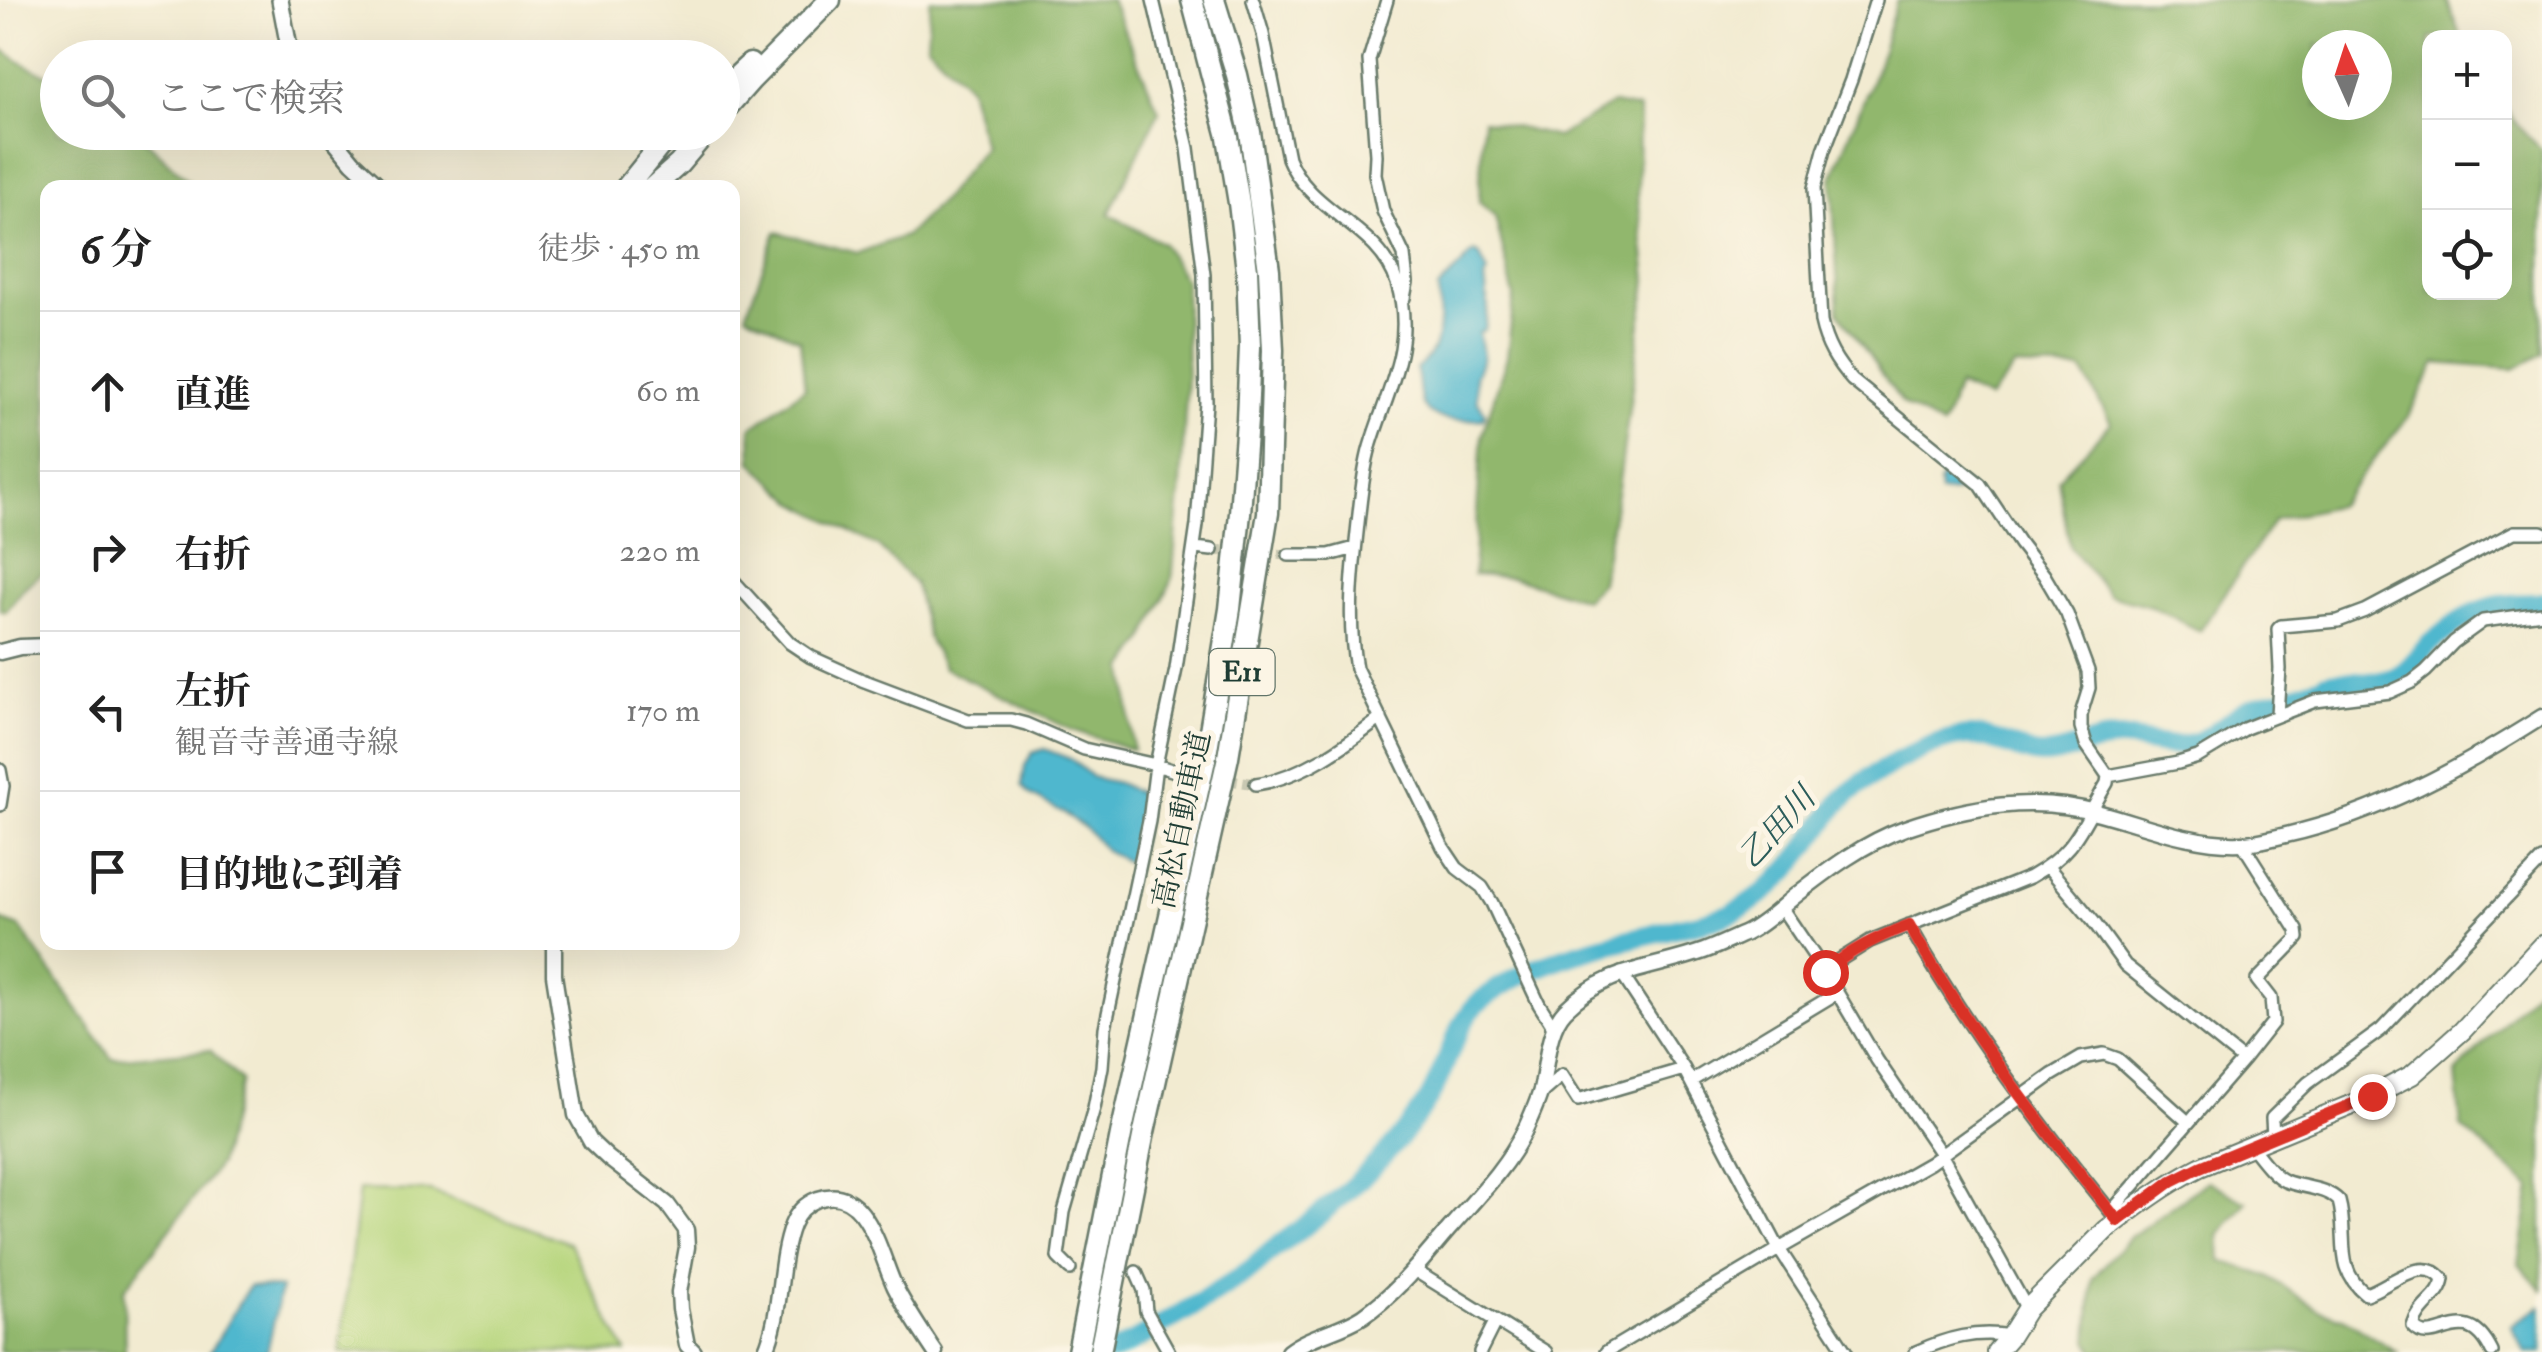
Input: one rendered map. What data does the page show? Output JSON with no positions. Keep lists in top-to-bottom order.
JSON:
{
  "streets": {
    "highway": ["E11", "高松自動車道"]
  },
  "water": ["乙田川"],
  "north": "top",
  "page": {
    "map_buttons": ["+", "−"],
    "search": "ここで検索",
    "heading": ["6 分", "徒歩 · 450 m"],
    "list": [
      ["直進", "60 m"],
      ["右折", "220 m"],
      ["左折", "観音寺善通寺線", "170 m"],
      "目的地に到着"
    ]
  }
}
